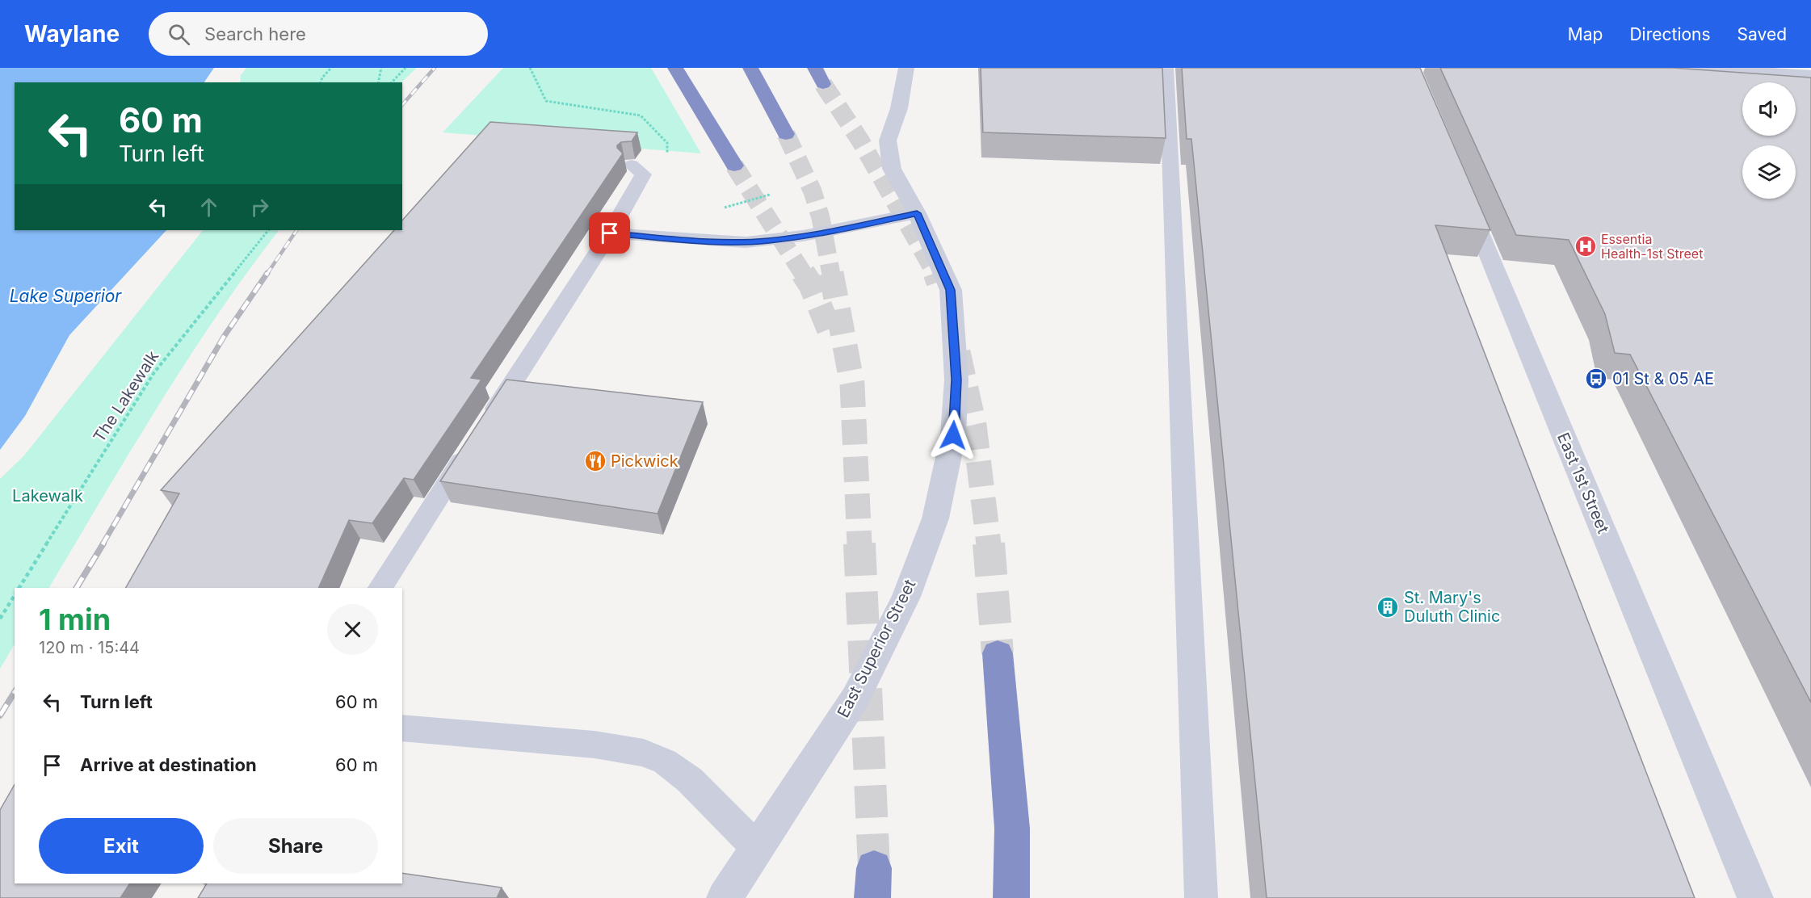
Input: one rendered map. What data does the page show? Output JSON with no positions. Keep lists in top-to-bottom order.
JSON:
{
  "streets": {
    "street": ["East 1st Street", "East Superior Street"],
    "path": ["The Lakewalk"]
  },
  "water": ["Lake Superior"],
  "parks": ["Lakewalk"],
  "places": {
    "hospital": ["Essentia Health-1st Street"],
    "bus stop": ["01 St & 05 AE"],
    "restaurant": ["Pickwick"],
    "building": ["St. Mary's Duluth Clinic"]
  },
  "page": {
    "header": "Waylane",
    "search": "Search here",
    "nav": ["Map", "Directions", "Saved"],
    "turn": ["60 m", "Turn left"],
    "heading": ["1 min", "120 m · 15:44"],
    "list": [
      {
        "name": "Turn left",
        "value": "60 m"
      },
      {
        "name": "Arrive at destination",
        "value": "60 m"
      }
    ],
    "buttons": ["Exit", "Share"]
  }
}
